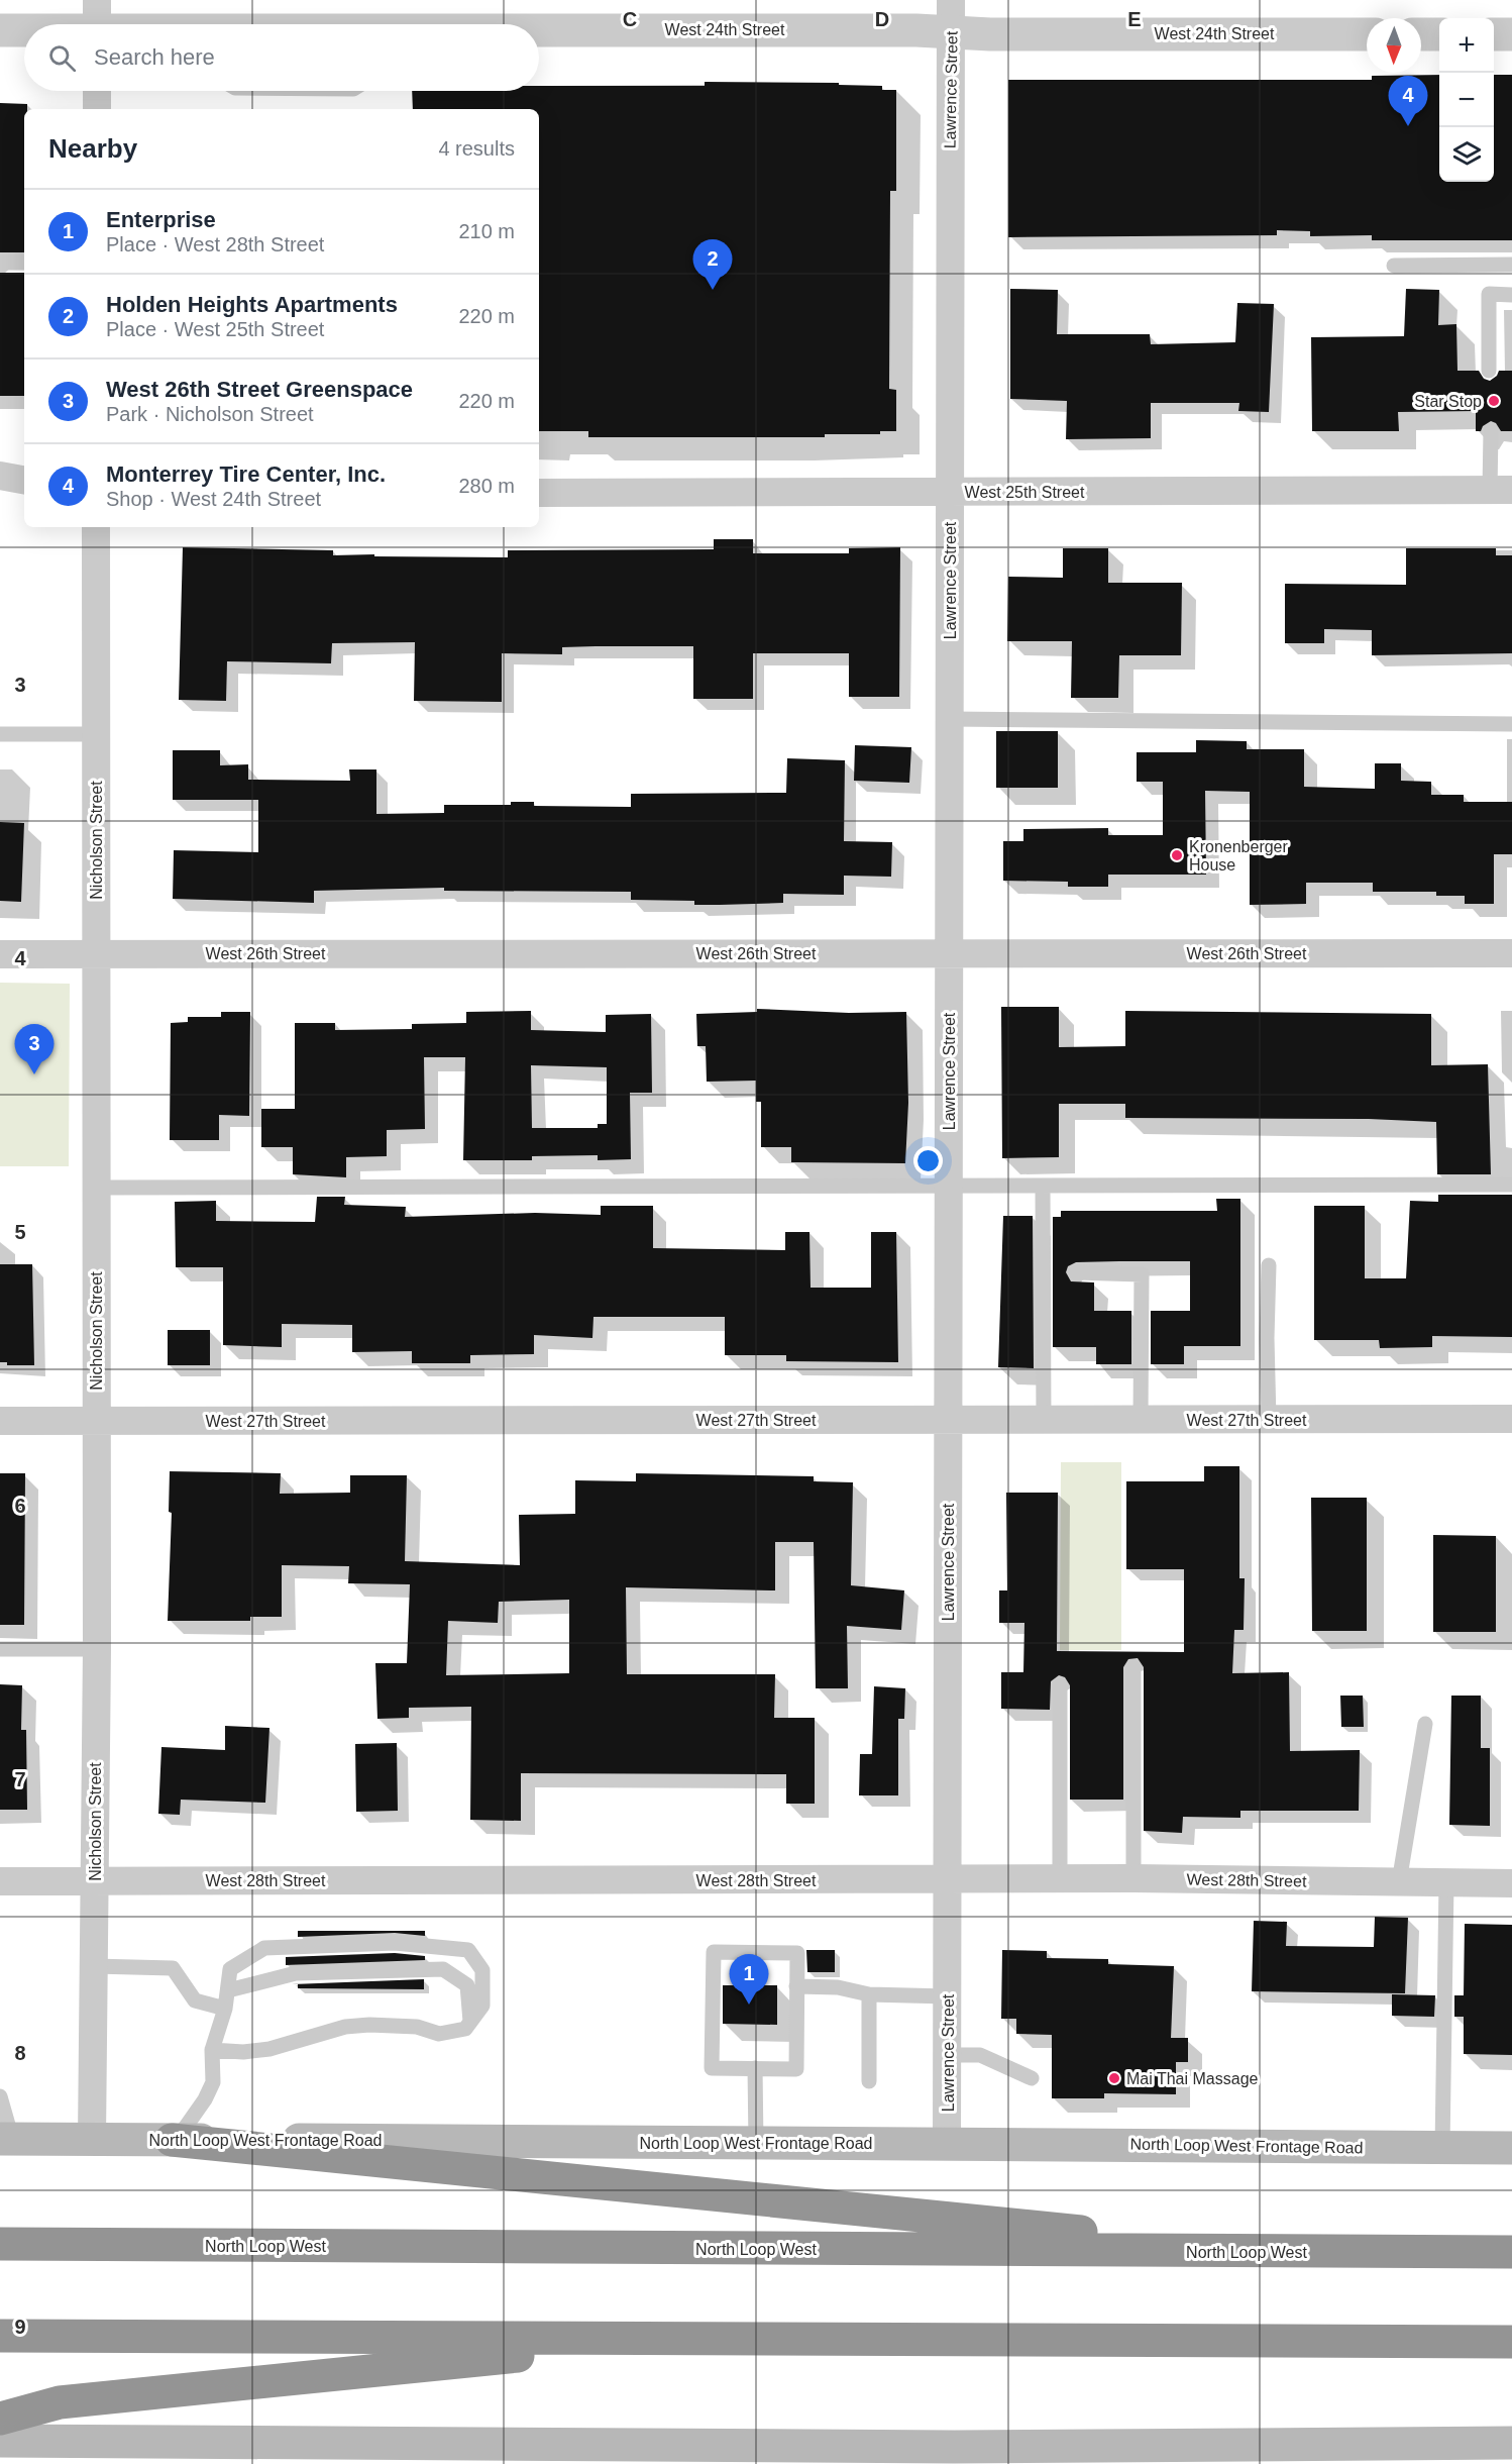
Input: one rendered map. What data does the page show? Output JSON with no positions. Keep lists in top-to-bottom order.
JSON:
{
  "streets": {
    "highway": ["North Loop West"],
    "main road": ["North Loop West Frontage Road"],
    "street": [
      "West 24th Street",
      "Lawrence Street",
      "West 25th Street",
      "Nicholson Street",
      "West 26th Street",
      "West 27th Street",
      "West 28th Street"
    ]
  },
  "crossings": [
    ["West 24th Street", "Lawrence Street"],
    ["Lawrence Street", "West 25th Street"],
    ["Lawrence Street", "West 26th Street"],
    ["Lawrence Street", "West 27th Street"],
    ["Lawrence Street", "West 28th Street"],
    ["Lawrence Street", "North Loop West Frontage Road"],
    ["Nicholson Street", "West 26th Street"],
    ["Nicholson Street", "West 27th Street"],
    ["Nicholson Street", "West 28th Street"],
    ["Nicholson Street", "North Loop West Frontage Road"]
  ],
  "places": ["Star Stop", "Kronenberger House", "Mai Thai Massage"],
  "north": "bottom",
  "page": {
    "map_buttons": ["+", "−"],
    "search": "Search here",
    "pins": [
      "4",
      "2",
      "3",
      "1"
    ],
    "heading": ["Nearby", "4 results"],
    "list": [
      {
        "mark": "1",
        "name": "Enterprise",
        "note": "Place · West 28th Street",
        "value": "210 m"
      },
      {
        "mark": "2",
        "name": "Holden Heights Apartments",
        "note": "Place · West 25th Street",
        "value": "220 m"
      },
      {
        "mark": "3",
        "name": "West 26th Street Greenspace",
        "note": "Park · Nicholson Street",
        "value": "220 m"
      },
      {
        "mark": "4",
        "name": "Monterrey Tire Center, Inc.",
        "note": "Shop · West 24th Street",
        "value": "280 m"
      }
    ]
  },
  "grid": {
    "columns": ["C", "D", "E"],
    "rows": [
      "3",
      "4",
      "5",
      "6",
      "7",
      "8",
      "9"
    ]
  }
}
